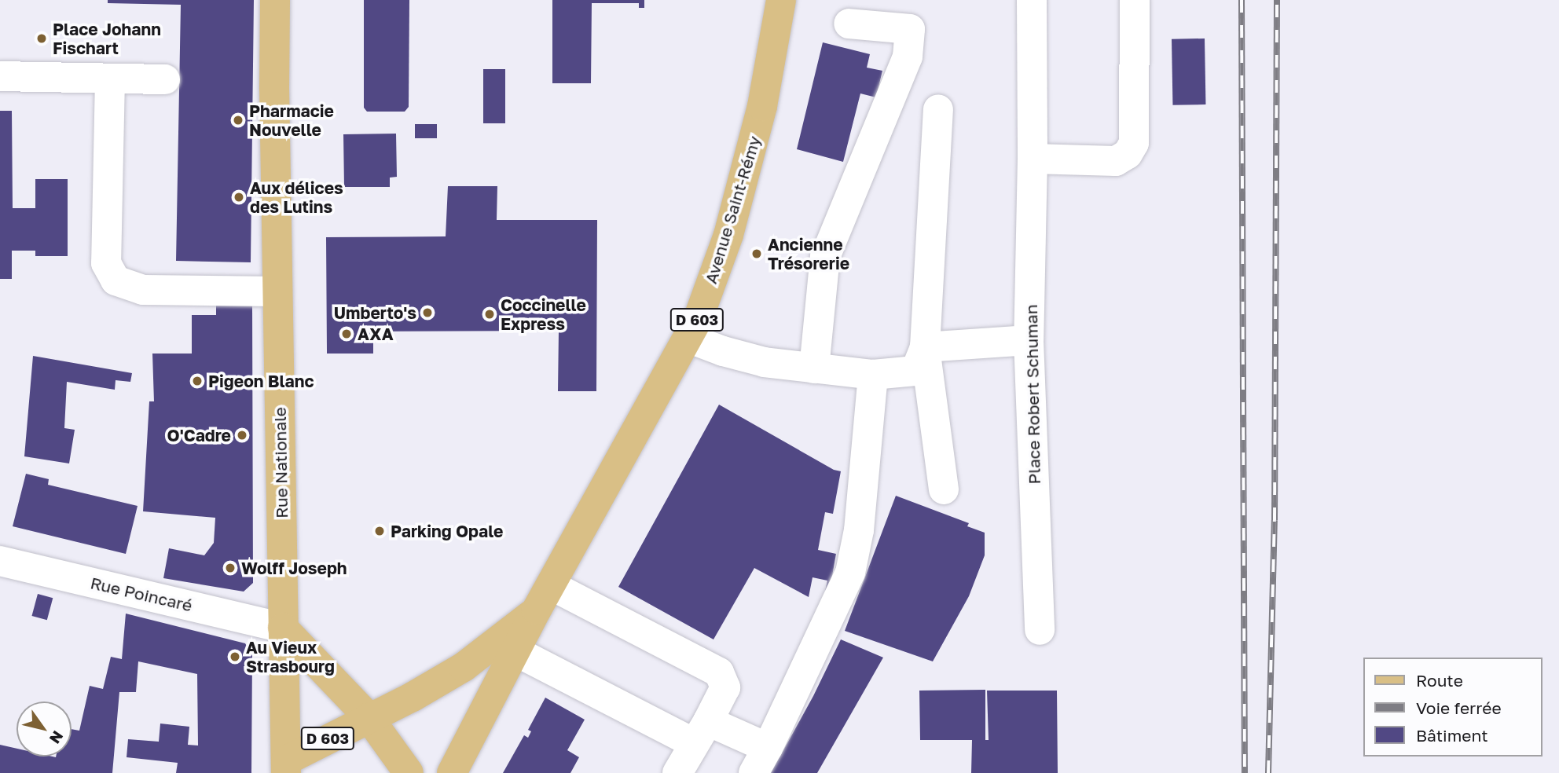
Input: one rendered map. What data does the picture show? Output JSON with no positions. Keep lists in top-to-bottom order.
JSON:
{
  "streets": {
    "main road": ["Avenue Saint-Rémy", "D 603", "Rue Nationale"],
    "street": ["Place Robert Schuman", "Rue Poincaré"]
  },
  "crossings": [
    ["Avenue Saint-Rémy", "D 603"],
    ["Avenue Saint-Rémy", "Rue Nationale"],
    ["D 603", "Rue Nationale"],
    ["Rue Nationale", "Rue Poincaré"]
  ],
  "places": [
    "Place Johann Fischart",
    "Pharmacie Nouvelle",
    "Aux délices des Lutins",
    "Ancienne Trésorerie",
    "Umberto's",
    "Coccinelle Express",
    "AXA",
    "Pigeon Blanc",
    "O'Cadre",
    "Parking Opale",
    "Wolff Joseph",
    "Au Vieux Strasbourg"
  ],
  "legend": ["Route", "Voie ferrée", "Bâtiment"],
  "north": "bottom right"
}
